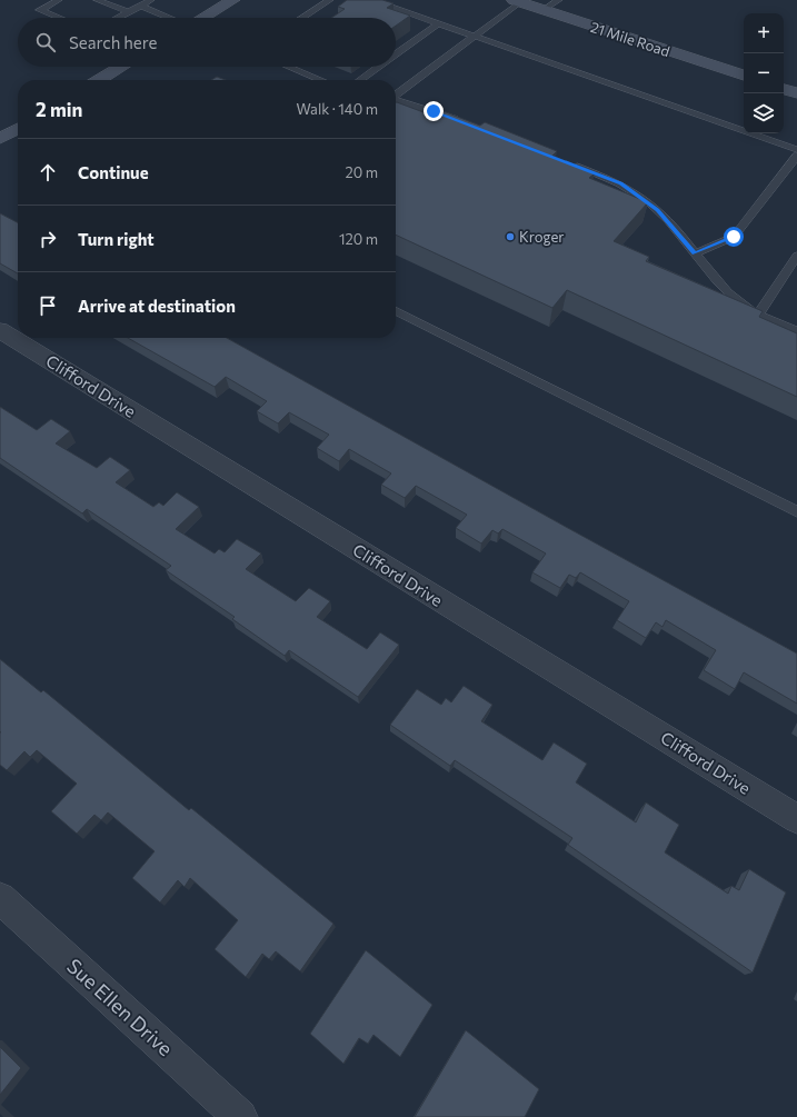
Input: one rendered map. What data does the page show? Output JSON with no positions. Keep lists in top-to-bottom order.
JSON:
{
  "streets": {
    "street": ["21 Mile Road", "Clifford Drive", "Sue Ellen Drive"]
  },
  "places": ["Kroger"],
  "page": {
    "map_buttons": ["+", "−"],
    "search": "Search here",
    "heading": ["2 min", "Walk · 140 m"],
    "list": [
      ["Continue", "20 m"],
      ["Turn right", "120 m"],
      "Arrive at destination"
    ]
  }
}
